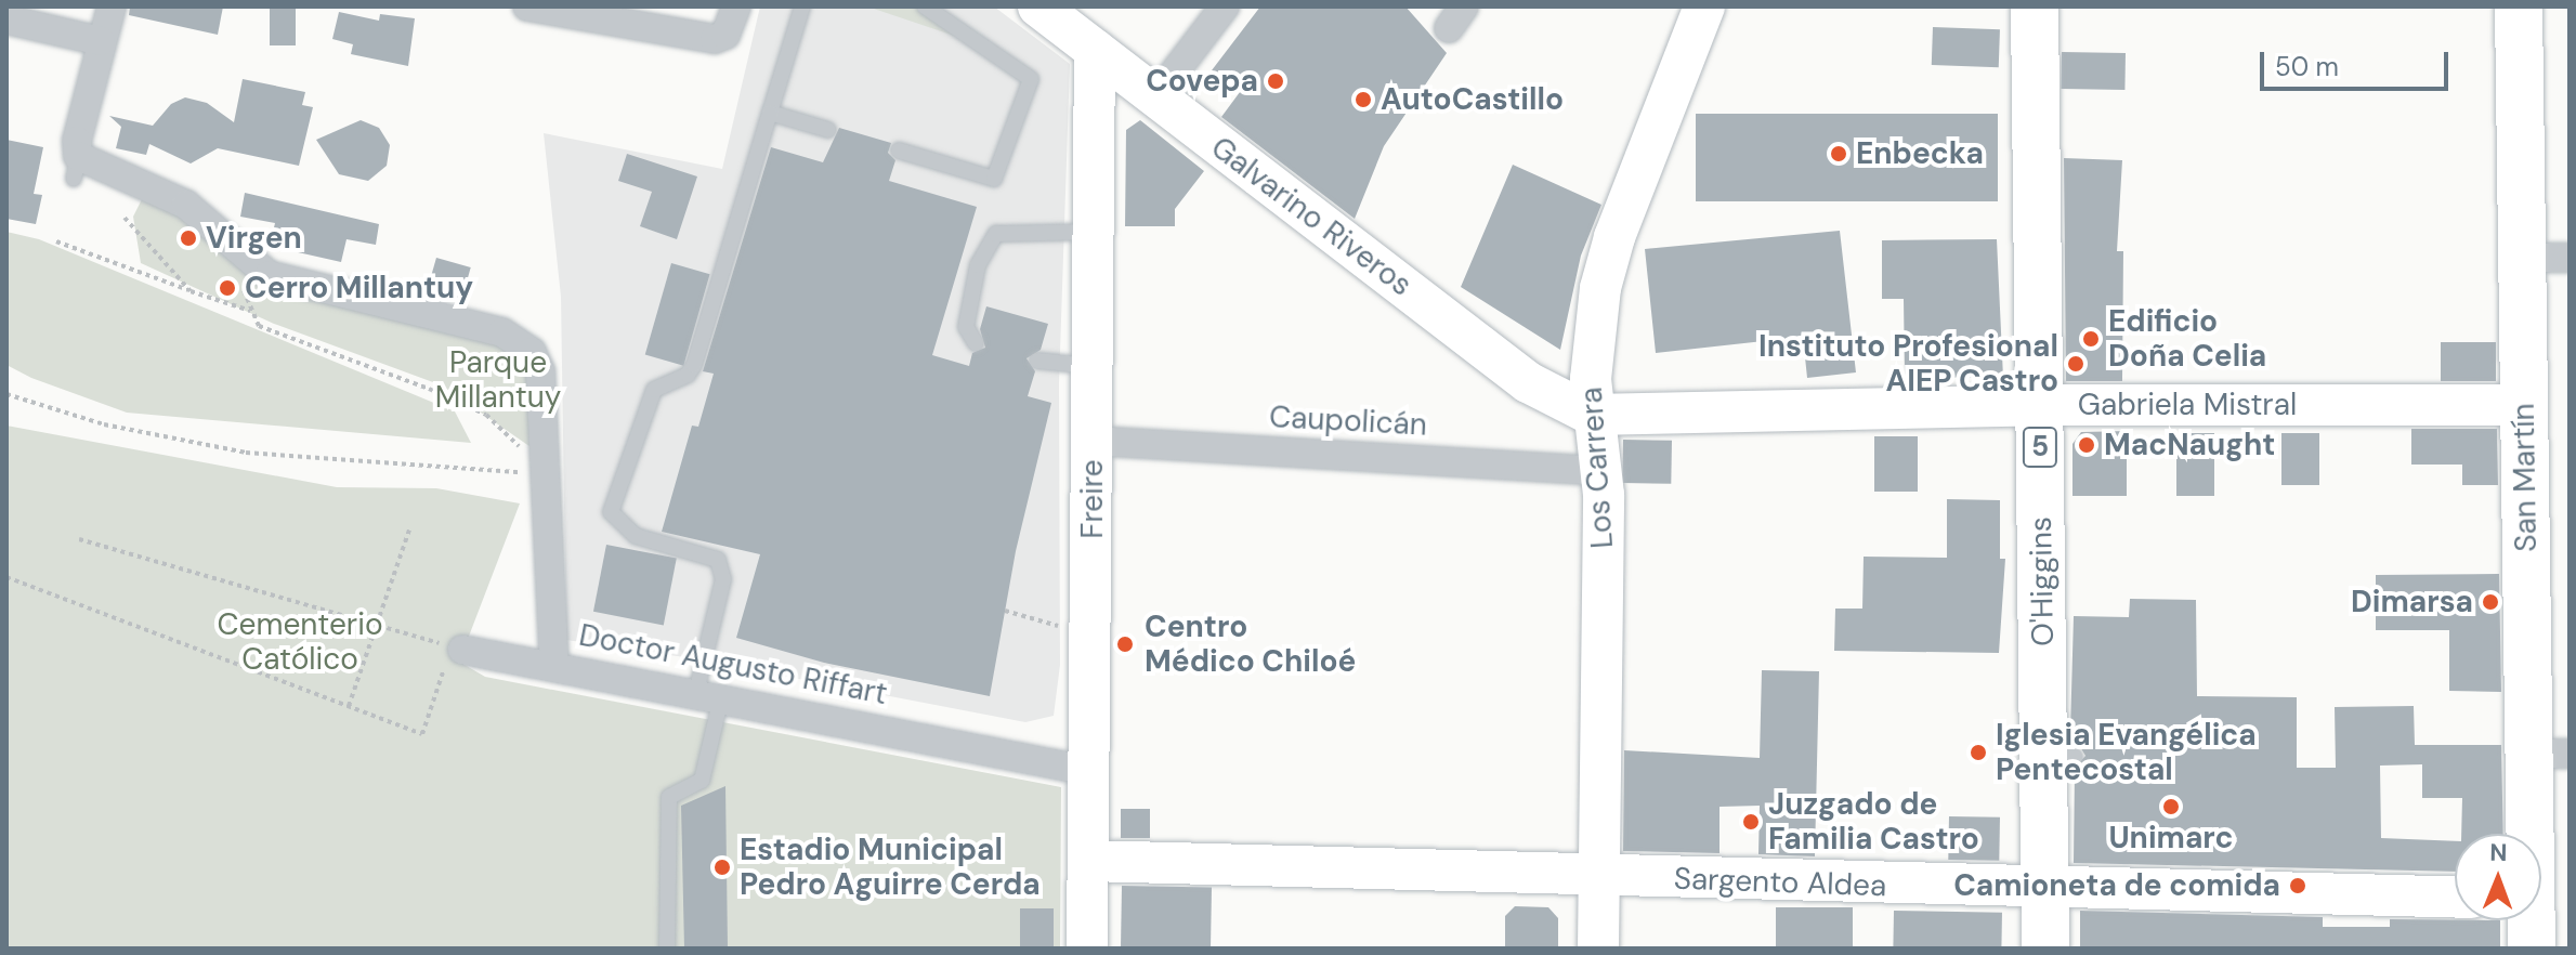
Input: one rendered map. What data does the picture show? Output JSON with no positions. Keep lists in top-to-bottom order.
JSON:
{
  "streets": {
    "highway": ["5", "San Martín", "O'Higgins"],
    "main road": [
      "Galvarino Riveros",
      "Gabriela Mistral",
      "Los Carrera",
      "Freire",
      "Sargento Aldea"
    ],
    "street": ["Caupolicán", "Doctor Augusto Riffart"]
  },
  "crossings": [
    ["Galvarino Riveros", "Gabriela Mistral"],
    ["Galvarino Riveros", "Los Carrera"],
    ["Galvarino Riveros", "Freire"],
    ["Gabriela Mistral", "Los Carrera"],
    ["Gabriela Mistral", "San Martín"],
    ["Gabriela Mistral", "O'Higgins"],
    ["Caupolicán", "Los Carrera"],
    ["Caupolicán", "Freire"],
    ["Los Carrera", "Sargento Aldea"],
    ["Freire", "Doctor Augusto Riffart"],
    ["Freire", "Sargento Aldea"],
    ["O'Higgins", "Sargento Aldea"]
  ],
  "parks": ["Parque Millantuy", "Cementerio Católico"],
  "places": [
    "Covepa",
    "AutoCastillo",
    "Enbecka",
    "Virgen",
    "Cerro Millantuy",
    "Edificio Doña Celia",
    "Instituto Profesional AIEP Castro",
    "MacNaught",
    "Dimarsa",
    "Centro Médico Chiloé",
    "Iglesia Evangélica Pentecostal",
    "Unimarc",
    "Juzgado de Familia Castro",
    "Estadio Municipal Pedro Aguirre Cerda",
    "Camioneta de comida"
  ],
  "scale_bar": "50 m",
  "north": "top"
}
